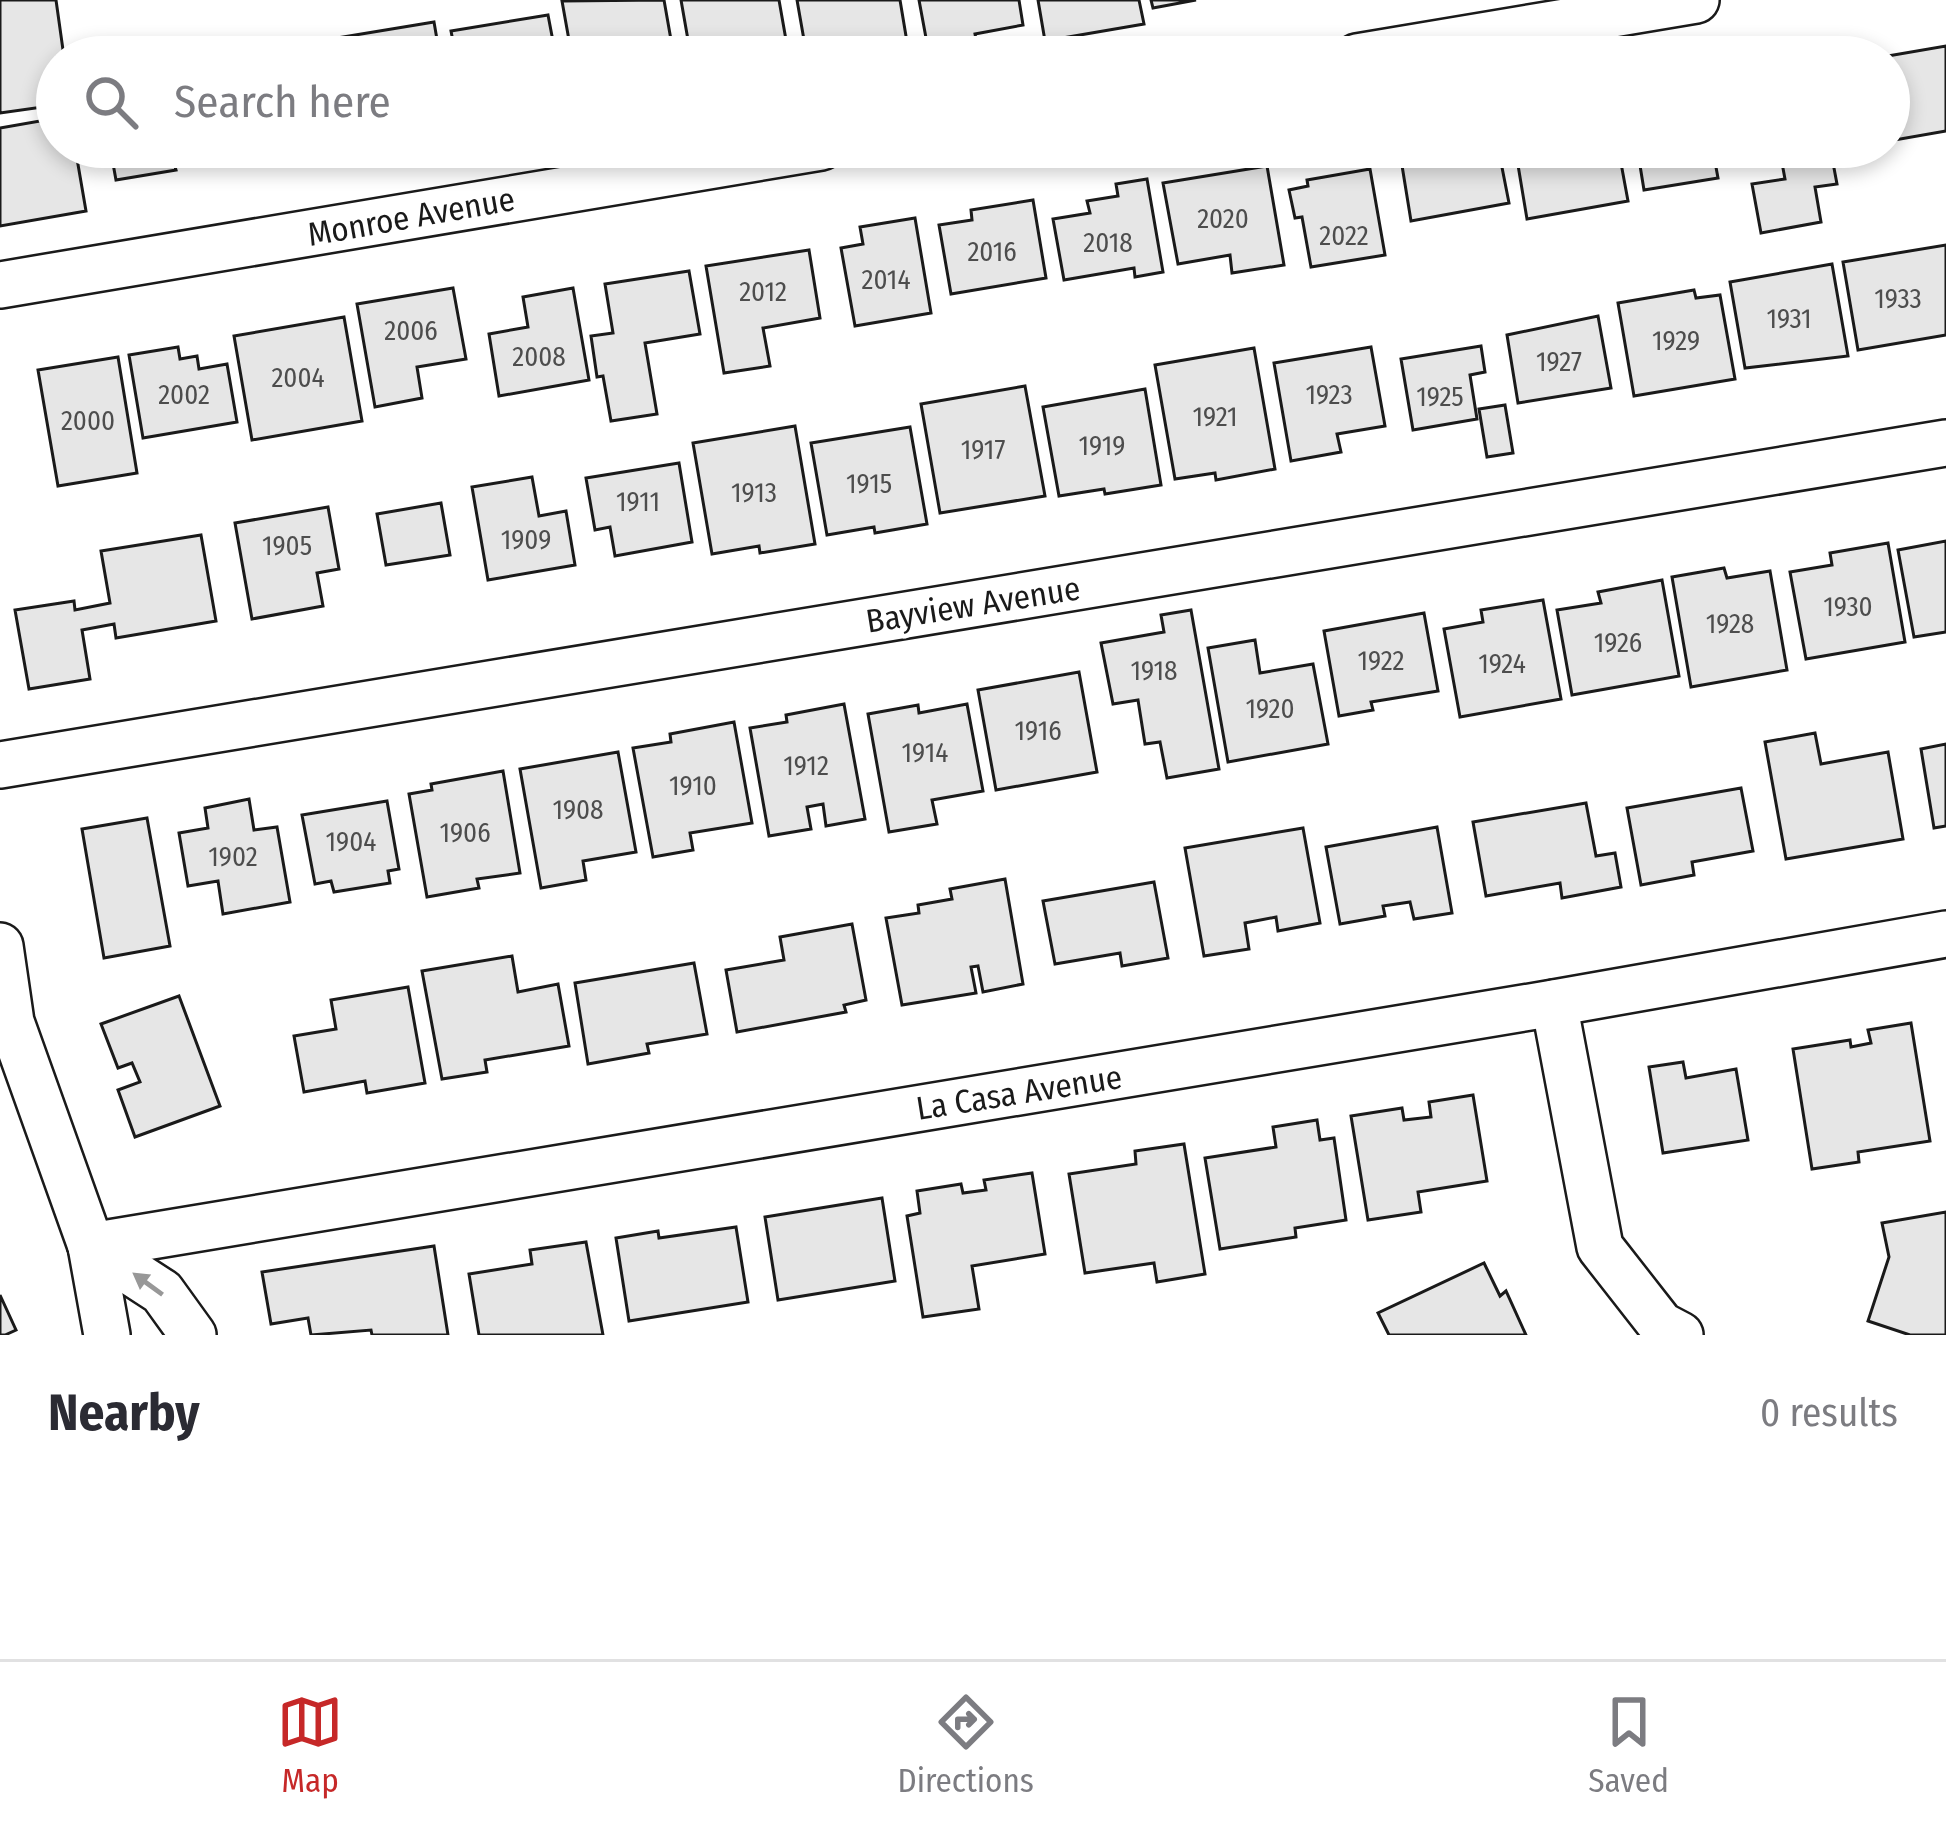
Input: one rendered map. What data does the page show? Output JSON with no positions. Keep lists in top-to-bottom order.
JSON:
{
  "streets": {
    "street": ["Monroe Avenue", "Bayview Avenue", "La Casa Avenue"]
  },
  "house_numbers": [
    "2020",
    "2022",
    "2018",
    "2016",
    "2014",
    "2012",
    "1933",
    "1931",
    "2006",
    "1929",
    "2008",
    "1927",
    "2004",
    "2002",
    "1923",
    "1925",
    "1921",
    "2000",
    "1919",
    "1917",
    "1915",
    "1913",
    "1911",
    "1909",
    "1905",
    "1930",
    "1928",
    "1926",
    "1922",
    "1924",
    "1918",
    "1920",
    "1916",
    "1914",
    "1912",
    "1910",
    "1908",
    "1906",
    "1904",
    "1902"
  ],
  "page": {
    "search": "Search here",
    "heading": ["Nearby", "0 results"],
    "nav": ["Map", "Directions", "Saved"]
  }
}
